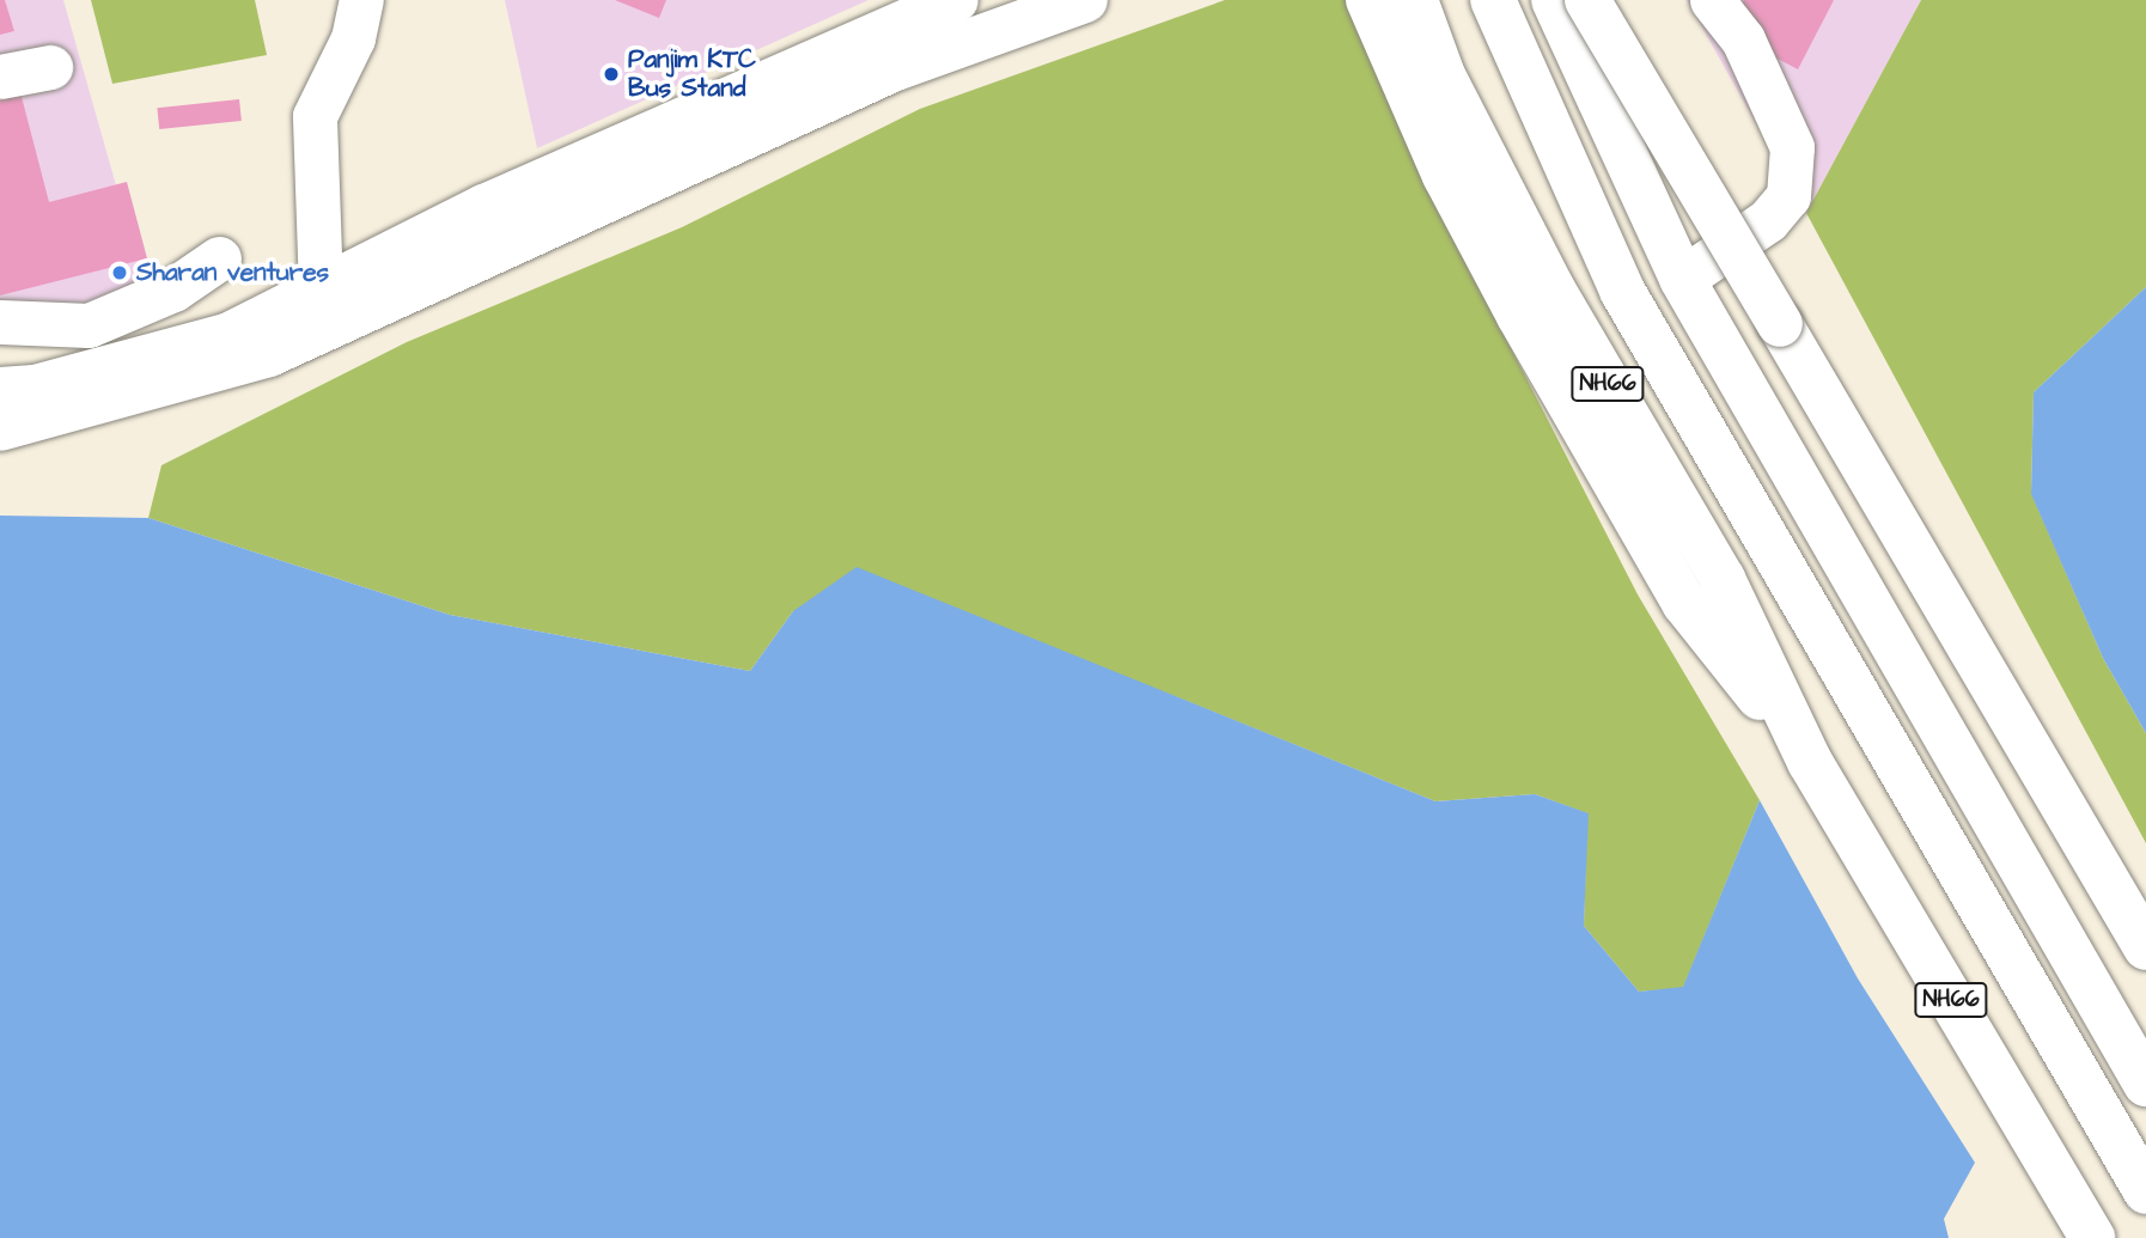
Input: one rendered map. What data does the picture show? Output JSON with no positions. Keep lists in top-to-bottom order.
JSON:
{
  "streets": {
    "main road": ["NH66"]
  },
  "places": ["Panjim KTC Bus Stand", "Sharan ventures"]
}
